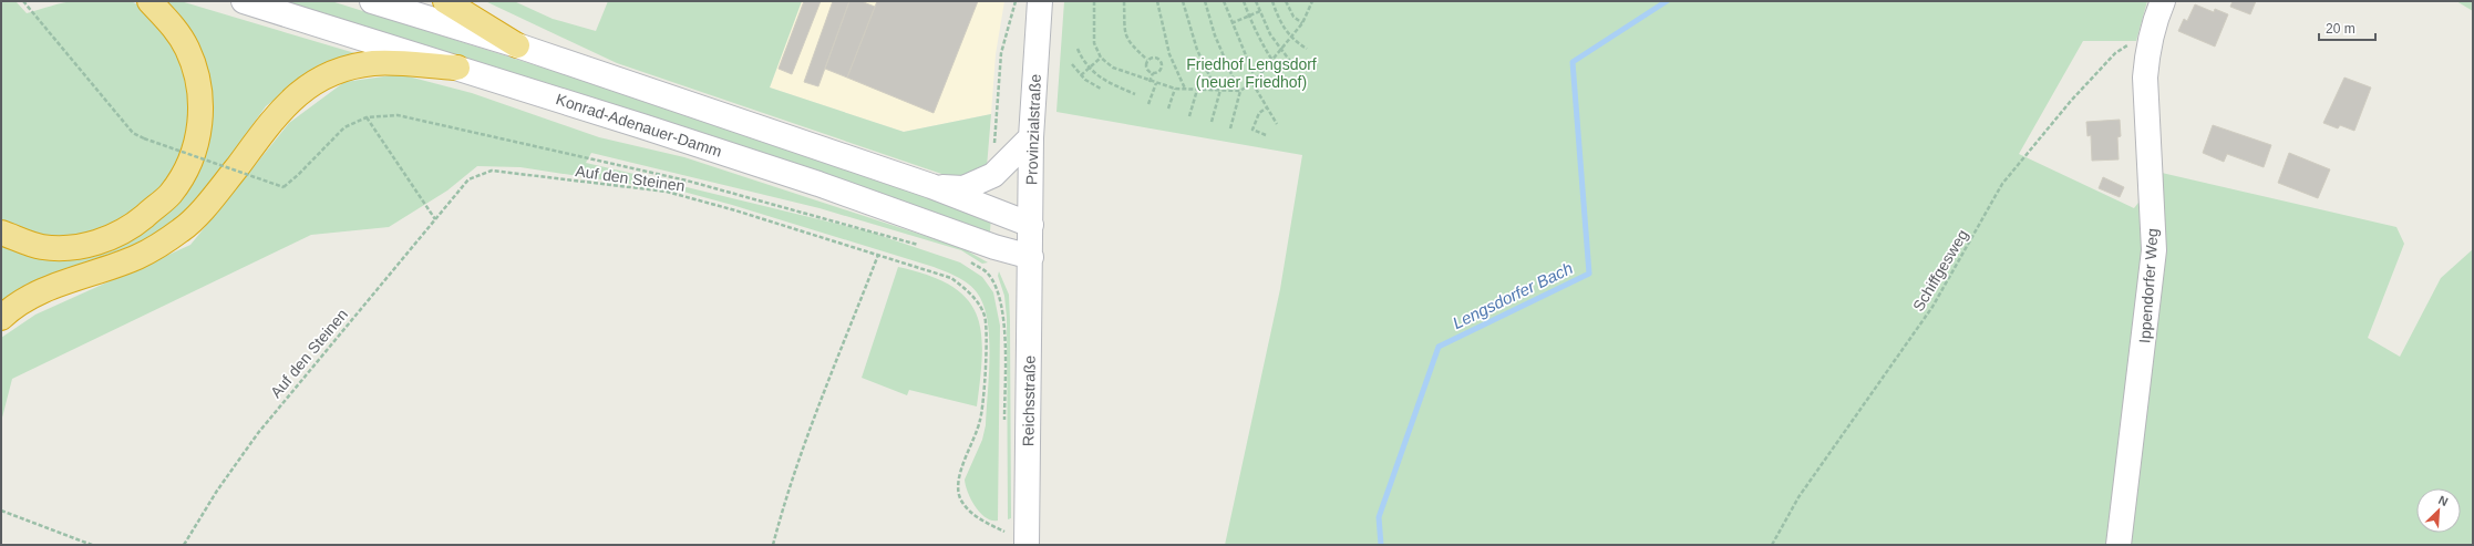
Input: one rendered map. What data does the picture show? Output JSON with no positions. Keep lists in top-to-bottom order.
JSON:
{
  "streets": {
    "main road": [
      "Konrad-Adenauer-Damm",
      "Provinzialstraße",
      "Ippendorfer Weg",
      "Reichsstraße"
    ],
    "path": ["Auf den Steinen", "Schiffgesweg"]
  },
  "crossings": [
    ["Konrad-Adenauer-Damm", "Provinzialstraße"],
    ["Konrad-Adenauer-Damm", "Reichsstraße"],
    ["Provinzialstraße", "Reichsstraße"],
    ["Auf den Steinen", "Reichsstraße"],
    ["Schiffgesweg", "Ippendorfer Weg"]
  ],
  "water": ["Lengsdorfer Bach"],
  "parks": ["Friedhof Lengsdorf (neuer Friedhof)"],
  "scale_bar": "20 m",
  "north": "top right"
}
